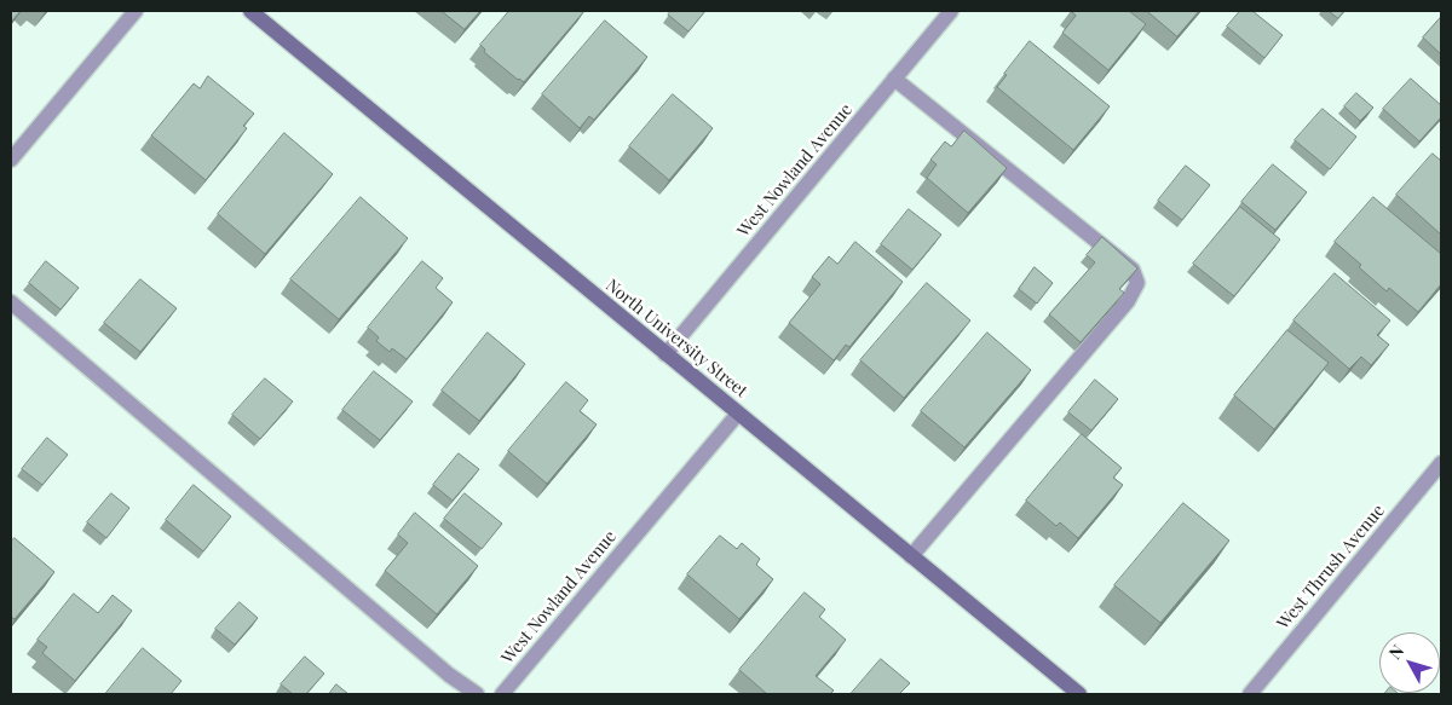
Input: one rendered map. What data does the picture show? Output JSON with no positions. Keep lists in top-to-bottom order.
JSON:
{
  "streets": {
    "main road": ["North University Street"],
    "street": ["West Nowland Avenue", "West Thrush Avenue"]
  },
  "crossings": [
    ["West Nowland Avenue", "North University Street"]
  ],
  "north": "top left"
}
